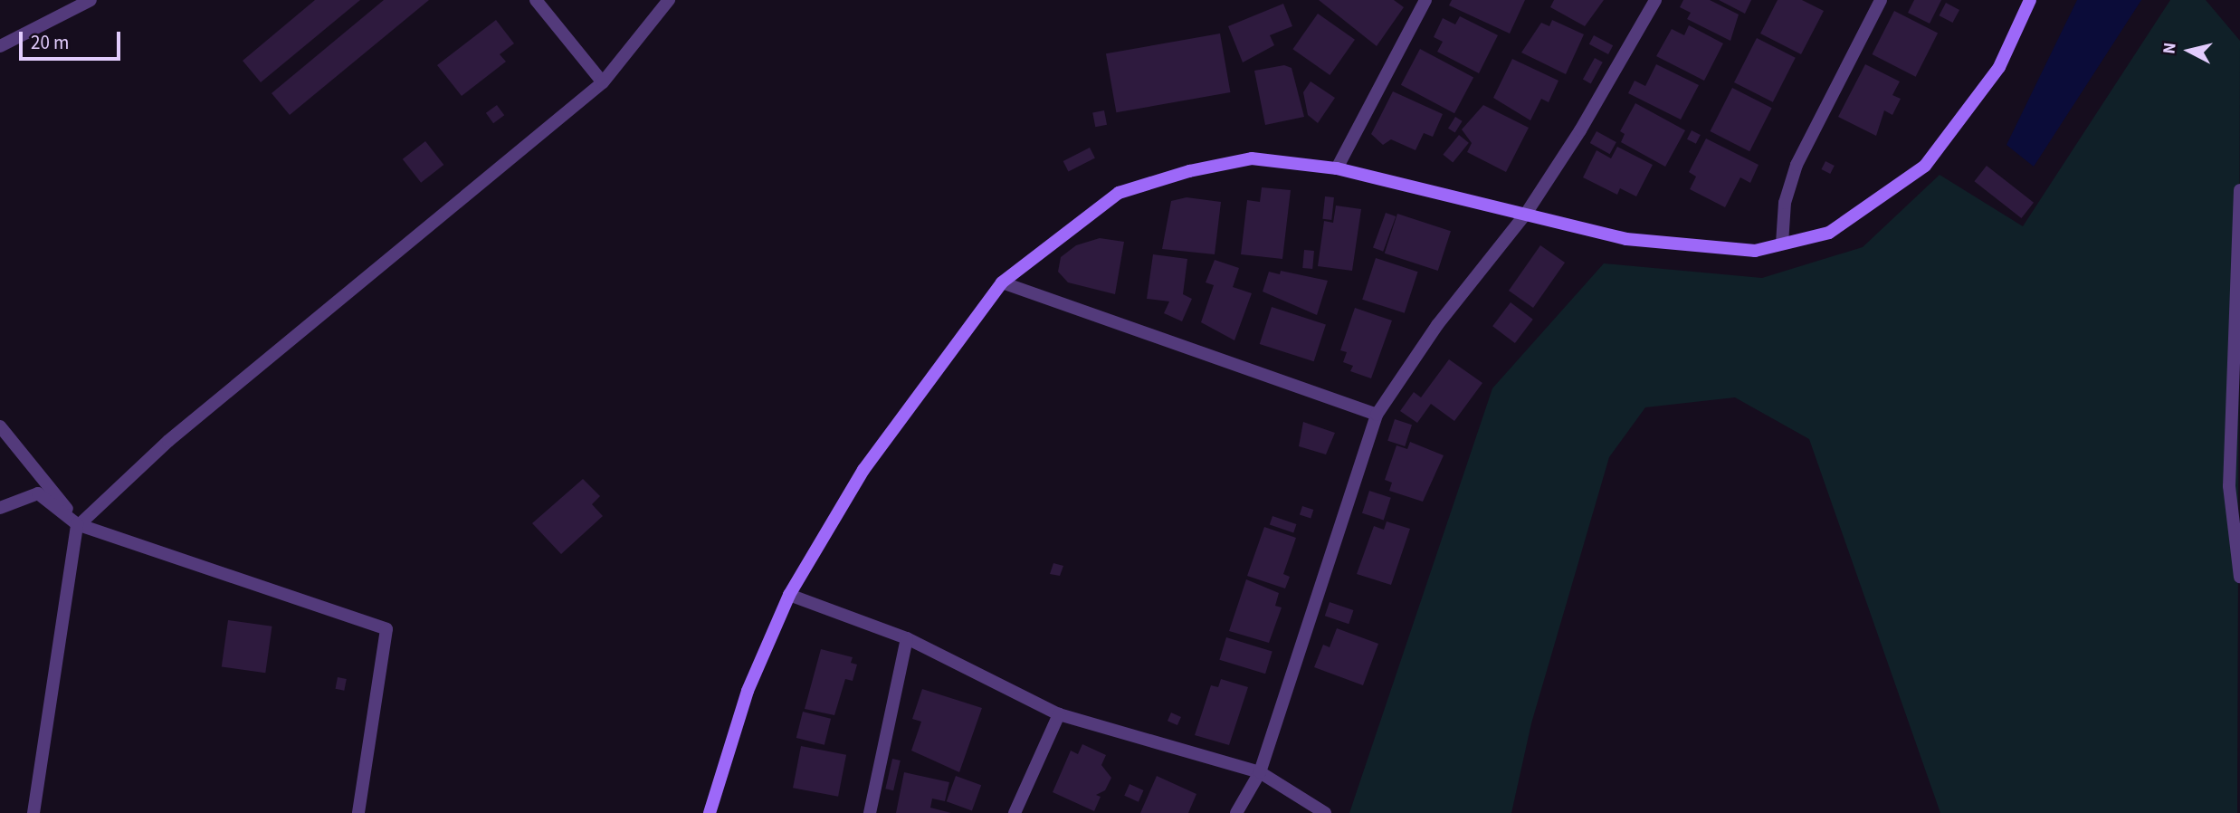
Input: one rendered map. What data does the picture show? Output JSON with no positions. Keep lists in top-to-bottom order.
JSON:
{
  "scale_bar": "20 m",
  "north": "left"
}
